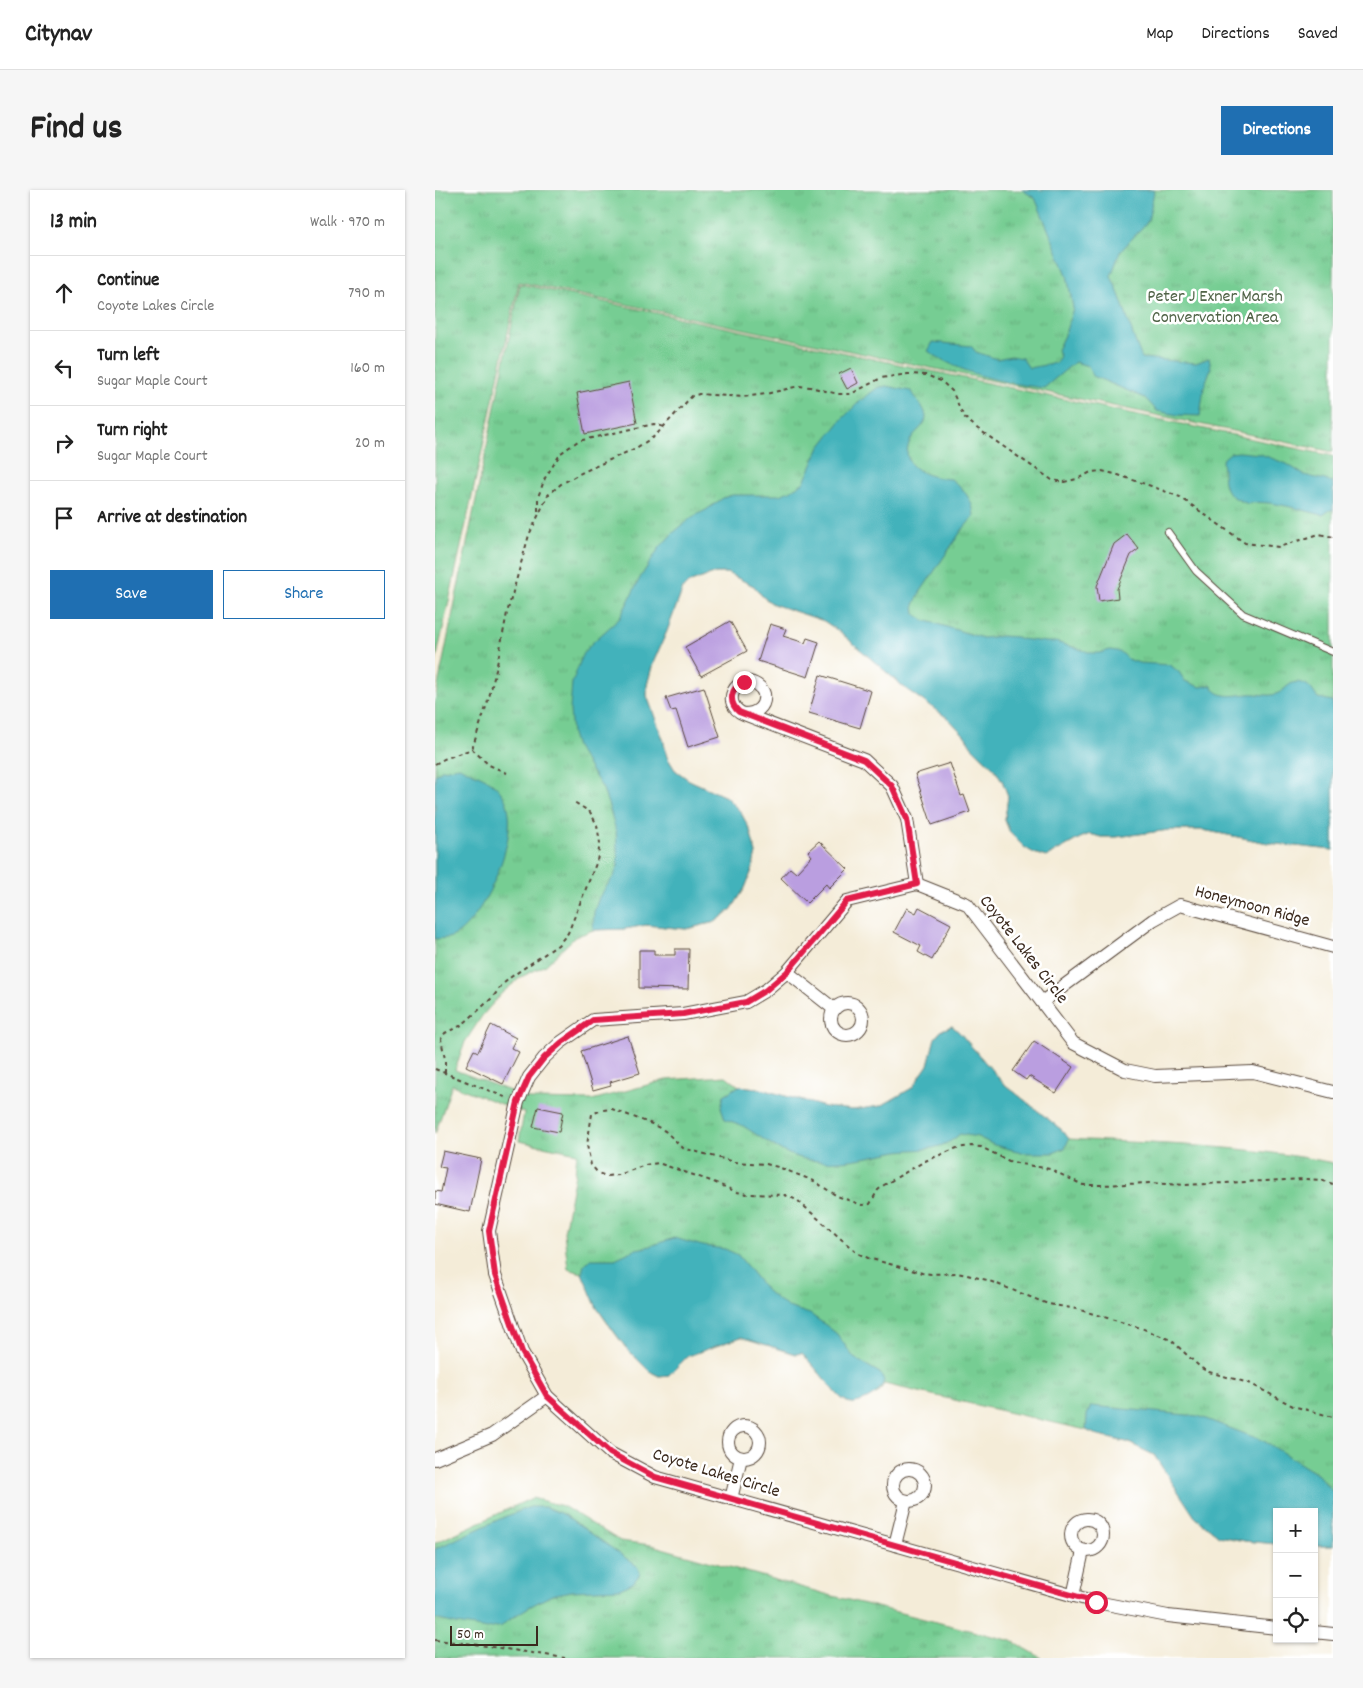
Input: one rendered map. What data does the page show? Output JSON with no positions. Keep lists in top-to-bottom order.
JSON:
{
  "streets": {
    "street": ["Honeymoon Ridge", "Coyote Lakes Circle"]
  },
  "crossings": [
    ["Honeymoon Ridge", "Coyote Lakes Circle"]
  ],
  "parks": ["Peter J Exner Marsh Convervation Area"],
  "scale_bar": "50 m",
  "page": {
    "header": "Citynav",
    "nav": ["Map", "Directions", "Saved"],
    "title": "Find us",
    "buttons": [
      "Directions",
      ["Save", "Share"]
    ],
    "heading": ["13 min", "Walk · 970 m"],
    "list": [
      ["Continue", "Coyote Lakes Circle", "790 m"],
      ["Turn left", "Sugar Maple Court", "160 m"],
      ["Turn right", "Sugar Maple Court", "20 m"],
      "Arrive at destination"
    ],
    "map_buttons": ["+", "−"],
    "scale": "50 m"
  }
}
